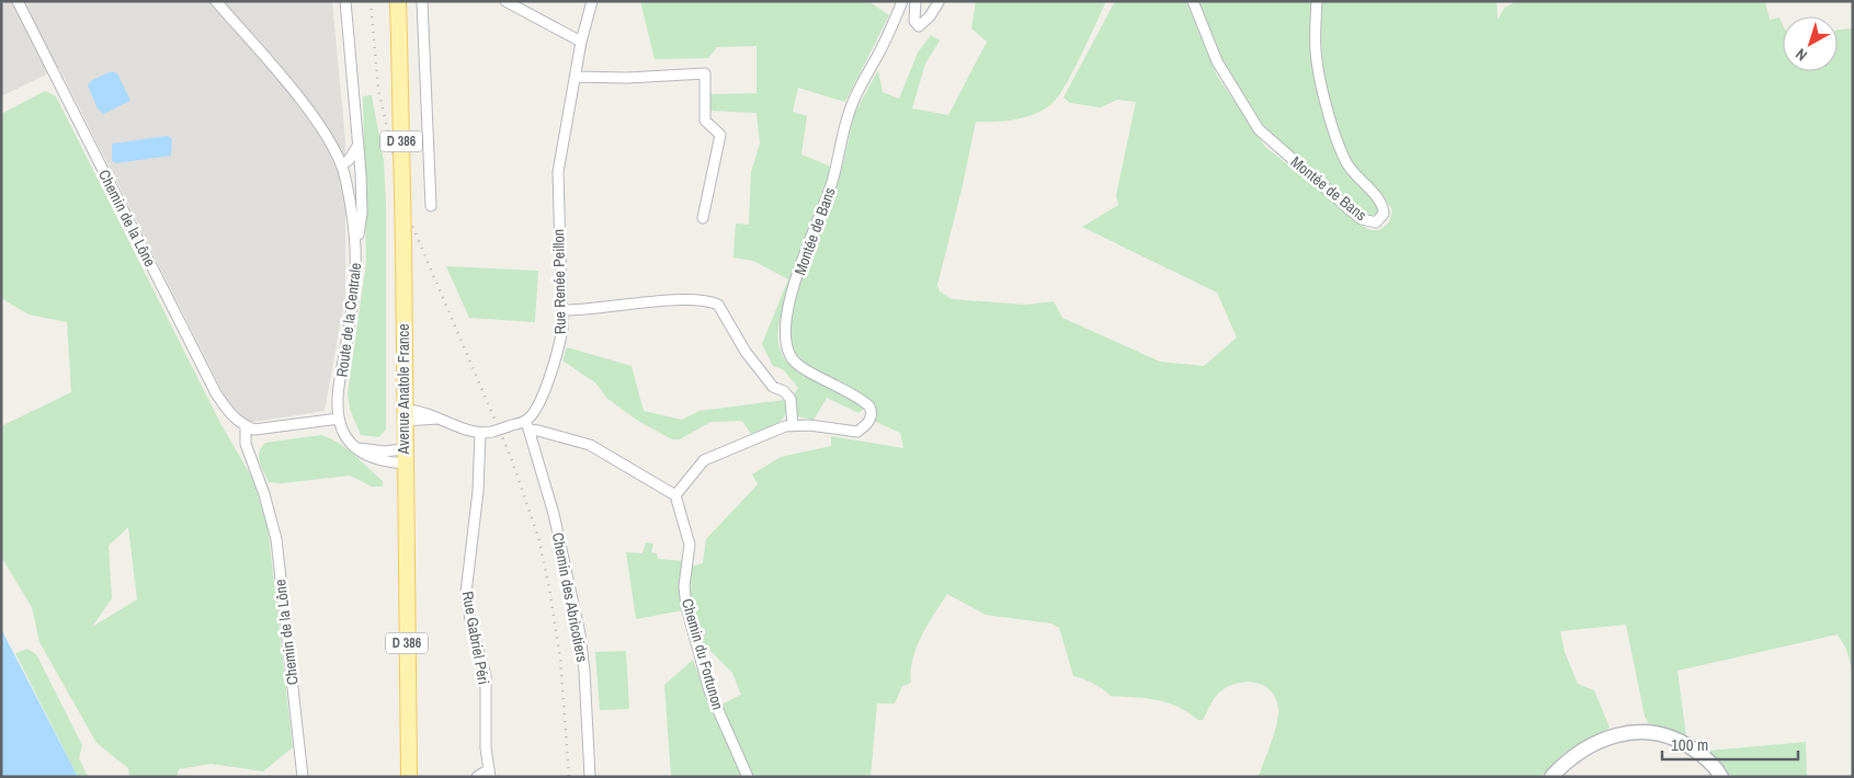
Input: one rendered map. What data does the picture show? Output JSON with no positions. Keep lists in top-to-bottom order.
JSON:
{
  "streets": {
    "main road": ["D 386", "Avenue Anatole France"],
    "street": [
      "Montée de Bans",
      "Chemin de la Lône",
      "Rue Renée Peillon",
      "Route de la Centrale",
      "Chemin des Abricotiers",
      "Rue Gabriel Péri",
      "Chemin du Fortunon"
    ]
  },
  "crossings": [
    ["Rue Renée Peillon", "Chemin des Abricotiers"]
  ],
  "scale_bar": "100 m",
  "north": "bottom left"
}
